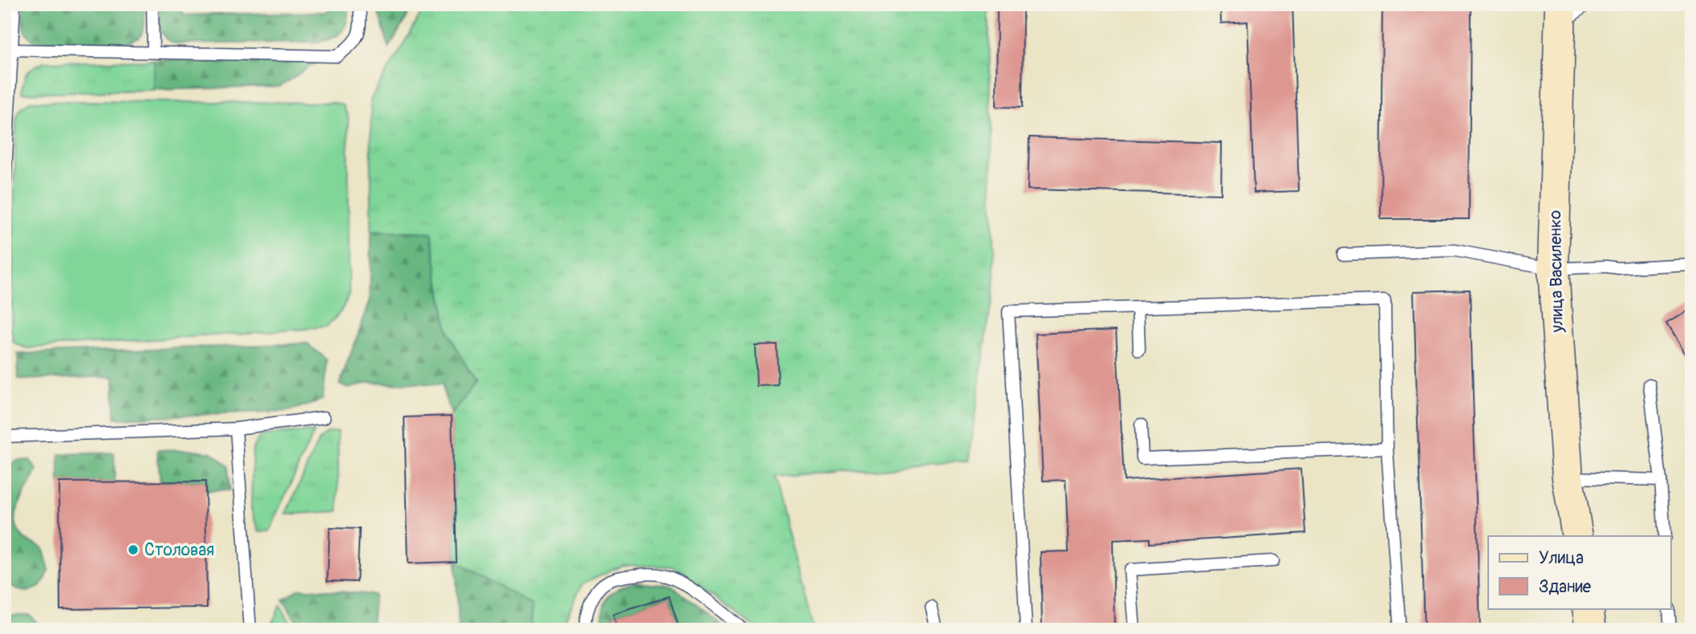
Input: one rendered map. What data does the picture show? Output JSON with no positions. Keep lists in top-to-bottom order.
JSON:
{
  "streets": {
    "main road": ["улица Василенко"]
  },
  "places": ["Столовая"],
  "legend": ["Улица", "Здание"]
}
